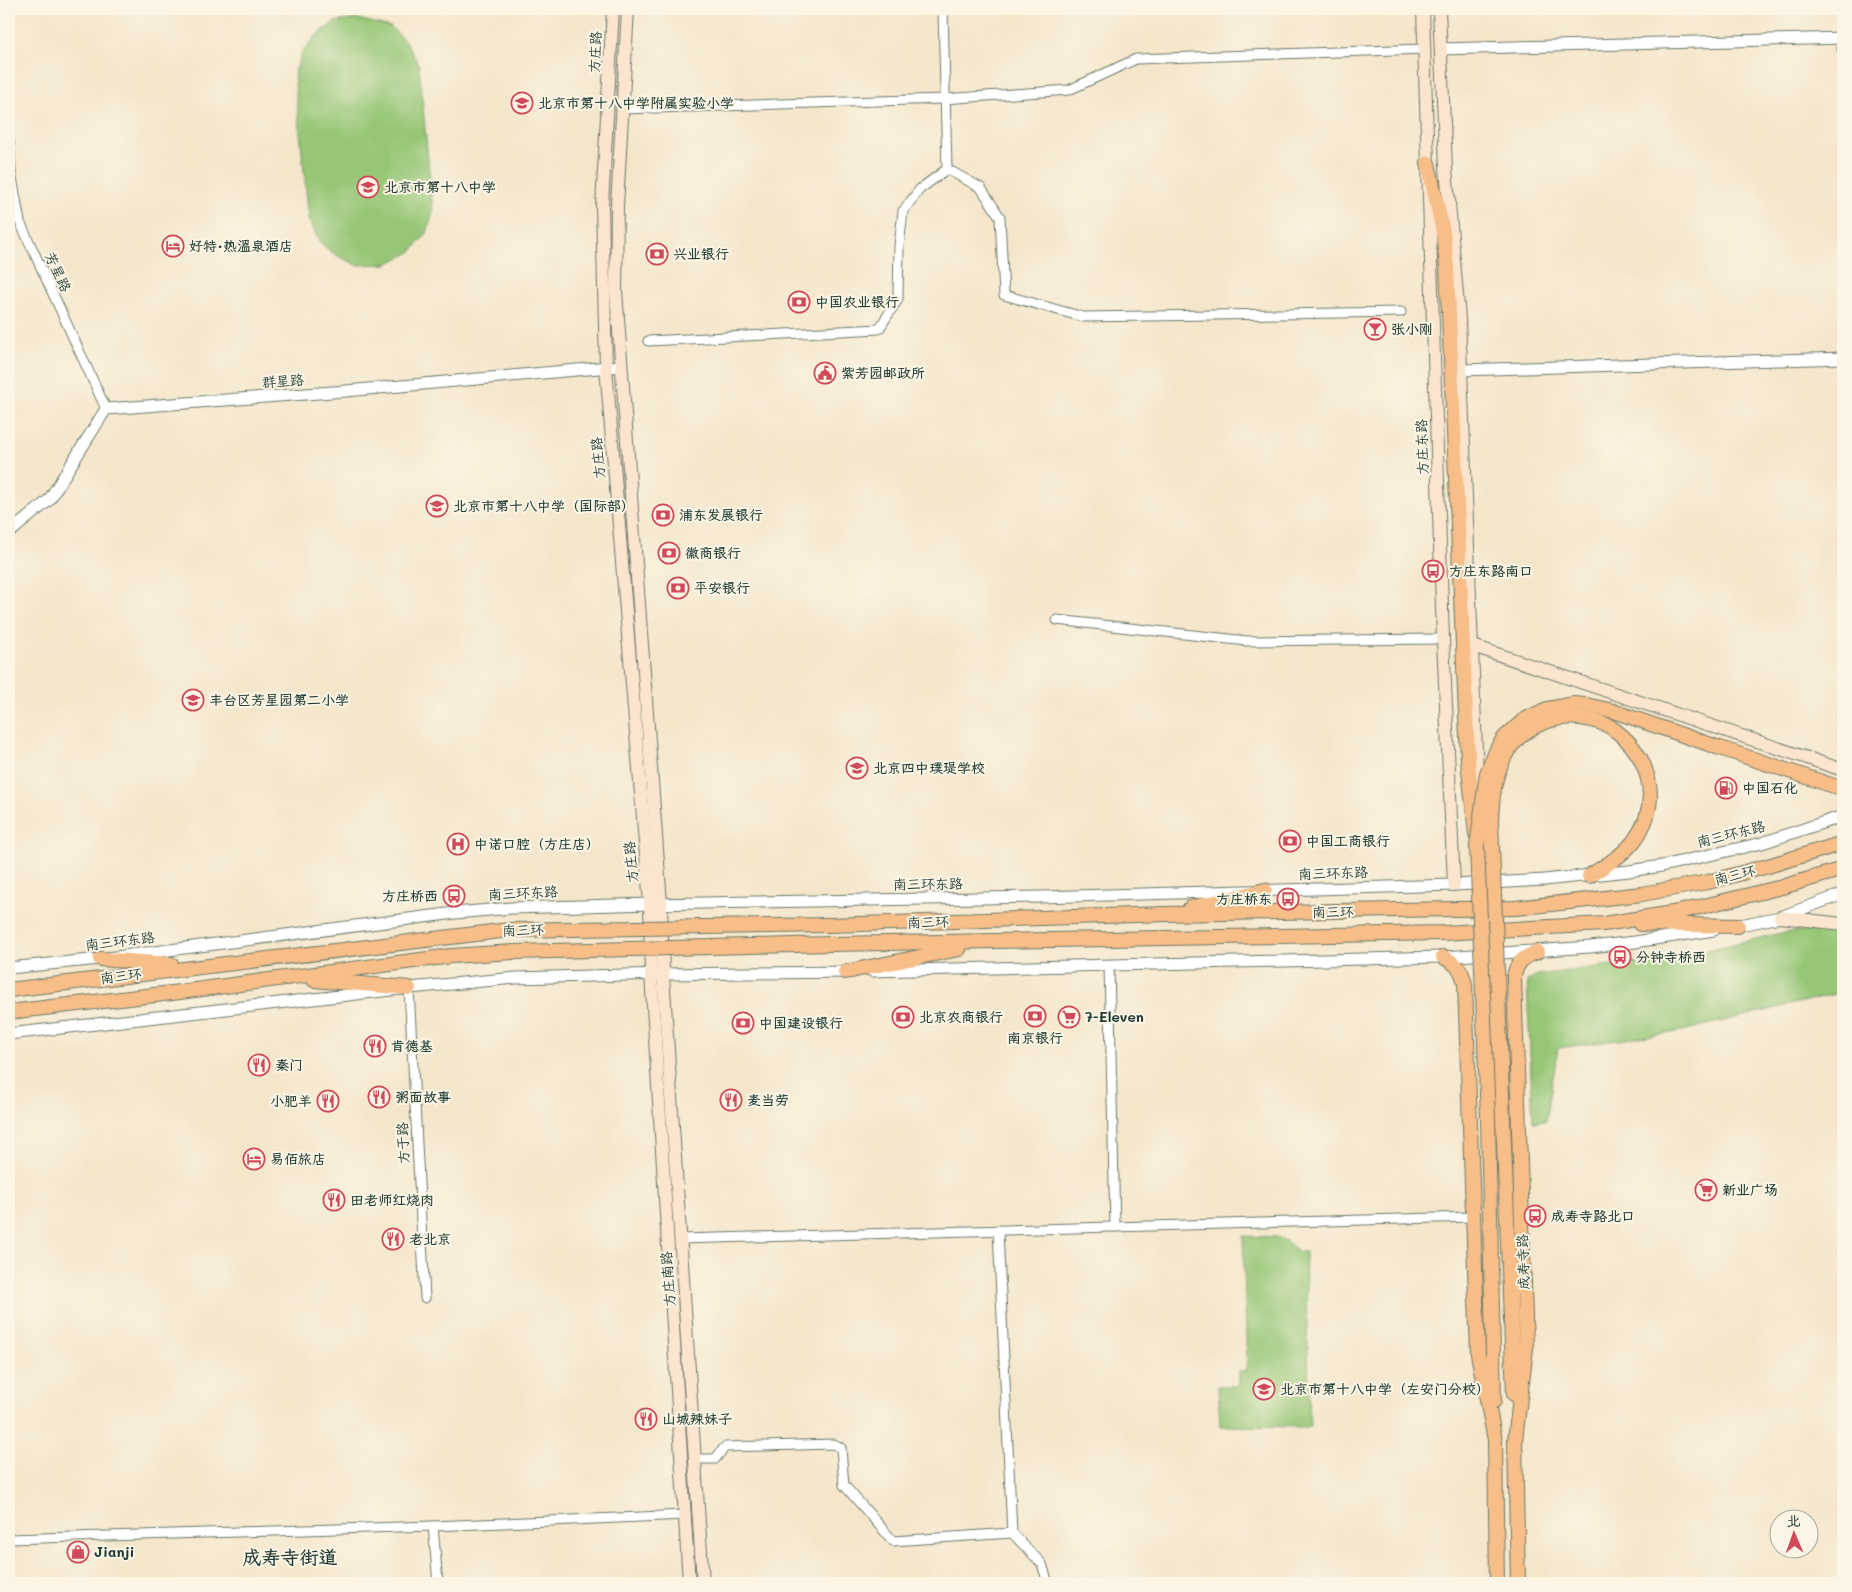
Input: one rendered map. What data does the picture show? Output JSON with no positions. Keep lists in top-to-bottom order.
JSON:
{
  "streets": {
    "main road": [
      "方庄路",
      "方庄东路",
      "南三环",
      "成寿寺路",
      "方庄南路"
    ],
    "street": [
      "芳星路",
      "群星路",
      "南三环东路",
      "方于路"
    ]
  },
  "crossings": [
    ["方庄路", "群星路"],
    ["方庄路", "南三环东路"],
    ["芳星路", "群星路"],
    ["方庄东路", "南三环东路"]
  ],
  "districts": ["成寿寺街道"],
  "places": {
    "school or university": [
      "北京市第十八中学附属实验小学",
      "北京市第十八中学",
      "北京市第十八中学（国际部）",
      "丰台区芳星园第二小学",
      "北京四中璞瑅学校",
      "北京市第十八中学（左安门分校）"
    ],
    "hotel": ["好特·热温泉酒店", "易佰旅店"],
    "bank": [
      "兴业银行",
      "中国农业银行",
      "浦东发展银行",
      "徽商银行",
      "平安银行",
      "中国工商银行",
      "南京银行",
      "北京农商银行",
      "中国建设银行"
    ],
    "bar": ["张小刚"],
    "public building": ["紫芳园邮政所"],
    "bus stop": [
      "方庄东路南口",
      "方庄桥西",
      "方庄桥东",
      "分钟寺桥西",
      "成寿寺路北口"
    ],
    "fuel station": ["中国石化"],
    "hospital": ["中诺口腔（方庄店）"],
    "supermarket": ["7-Eleven", "新业广场"],
    "restaurant": [
      "肯德基",
      "秦门",
      "粥面故事",
      "麦当劳",
      "小肥羊",
      "田老师红烧肉",
      "老北京",
      "山城辣妹子"
    ],
    "shop": ["Jianji"]
  },
  "north": "top"
}
